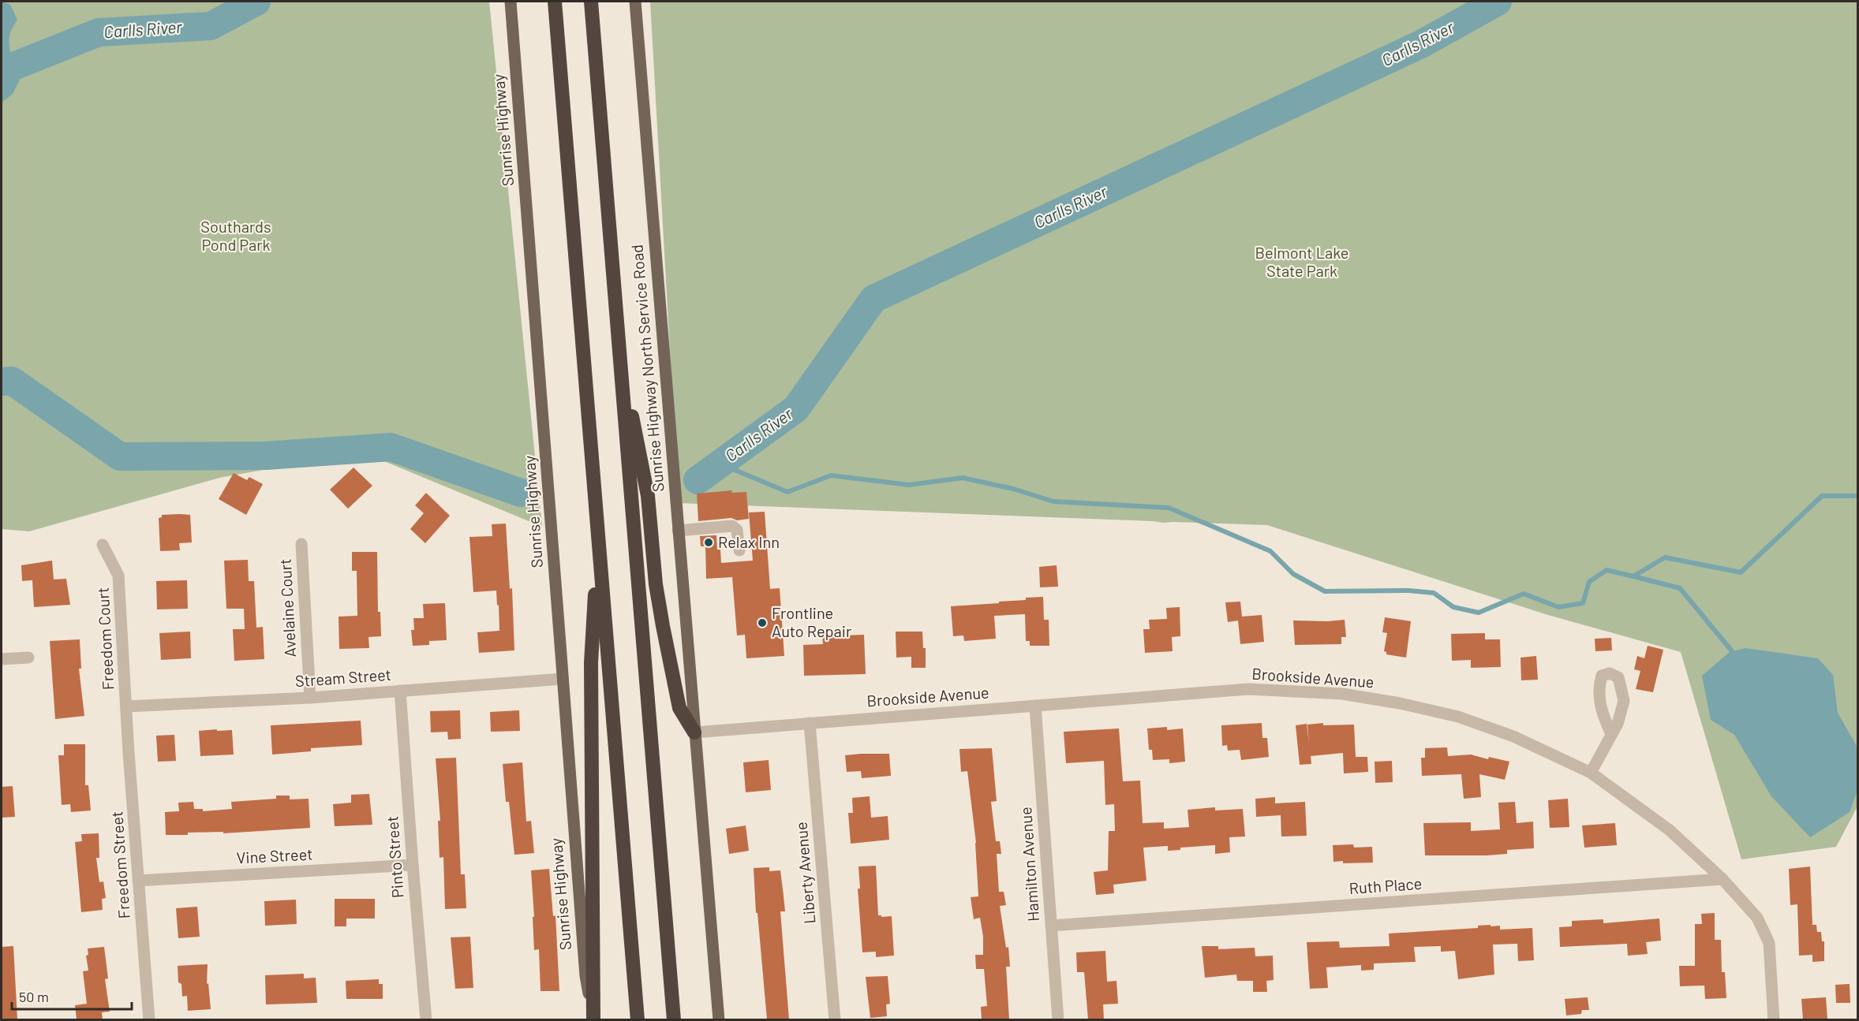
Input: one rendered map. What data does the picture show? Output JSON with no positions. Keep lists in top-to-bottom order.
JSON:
{
  "streets": {
    "main road": ["Sunrise Highway", "Sunrise Highway North Service Road"],
    "street": [
      "Avelaine Court",
      "Freedom Court",
      "Stream Street",
      "Brookside Avenue",
      "Vine Street",
      "Pinto Street",
      "Hamilton Avenue",
      "Freedom Street",
      "Liberty Avenue",
      "Ruth Place"
    ]
  },
  "crossings": [
    ["Sunrise Highway", "Stream Street"],
    ["Sunrise Highway North Service Road", "Brookside Avenue"],
    ["Avelaine Court", "Stream Street"],
    ["Freedom Court", "Stream Street"],
    ["Freedom Court", "Freedom Street"],
    ["Stream Street", "Pinto Street"],
    ["Stream Street", "Freedom Street"],
    ["Brookside Avenue", "Hamilton Avenue"],
    ["Brookside Avenue", "Liberty Avenue"],
    ["Brookside Avenue", "Ruth Place"],
    ["Vine Street", "Pinto Street"],
    ["Vine Street", "Freedom Street"],
    ["Hamilton Avenue", "Ruth Place"]
  ],
  "water": ["Carlls River"],
  "parks": ["Southards Pond Park", "Belmont Lake State Park"],
  "places": ["Relax Inn", "Frontline Auto Repair"],
  "scale_bar": "50 m"
}
